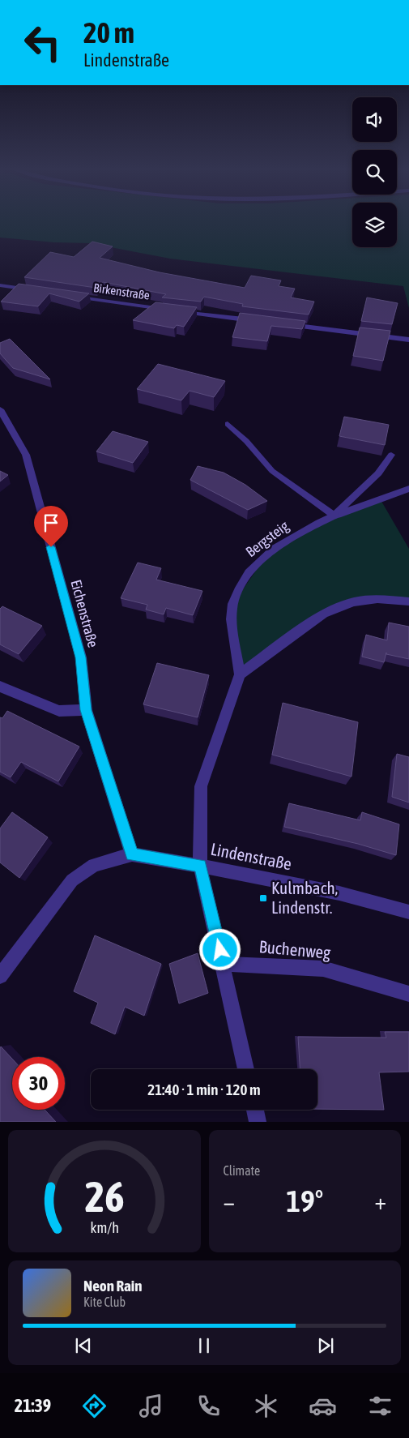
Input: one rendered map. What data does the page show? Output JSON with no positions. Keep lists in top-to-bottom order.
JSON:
{
  "streets": {
    "street": [
      "Birkenstraße",
      "Bergsteig",
      "Eichenstraße",
      "Lindenstraße",
      "Buchenweg"
    ]
  },
  "crossings": [
    ["Bergsteig", "Lindenstraße"],
    ["Bergsteig", "Buchenweg"],
    ["Eichenstraße", "Lindenstraße"]
  ],
  "places": {
    "transit": ["Kulmbach, Lindenstr."]
  },
  "page": {
    "turn": ["20 m", "Lindenstraße"],
    "limit": "30",
    "trip": "21:40 · 1 min · 120 m",
    "tile": "Climate",
    "heat": ["−", "19°", "+"],
    "song": ["Neon Rain", "Kite Club"],
    "tabs": "21:39",
    "gauge": ["26", "km/h"]
  }
}
